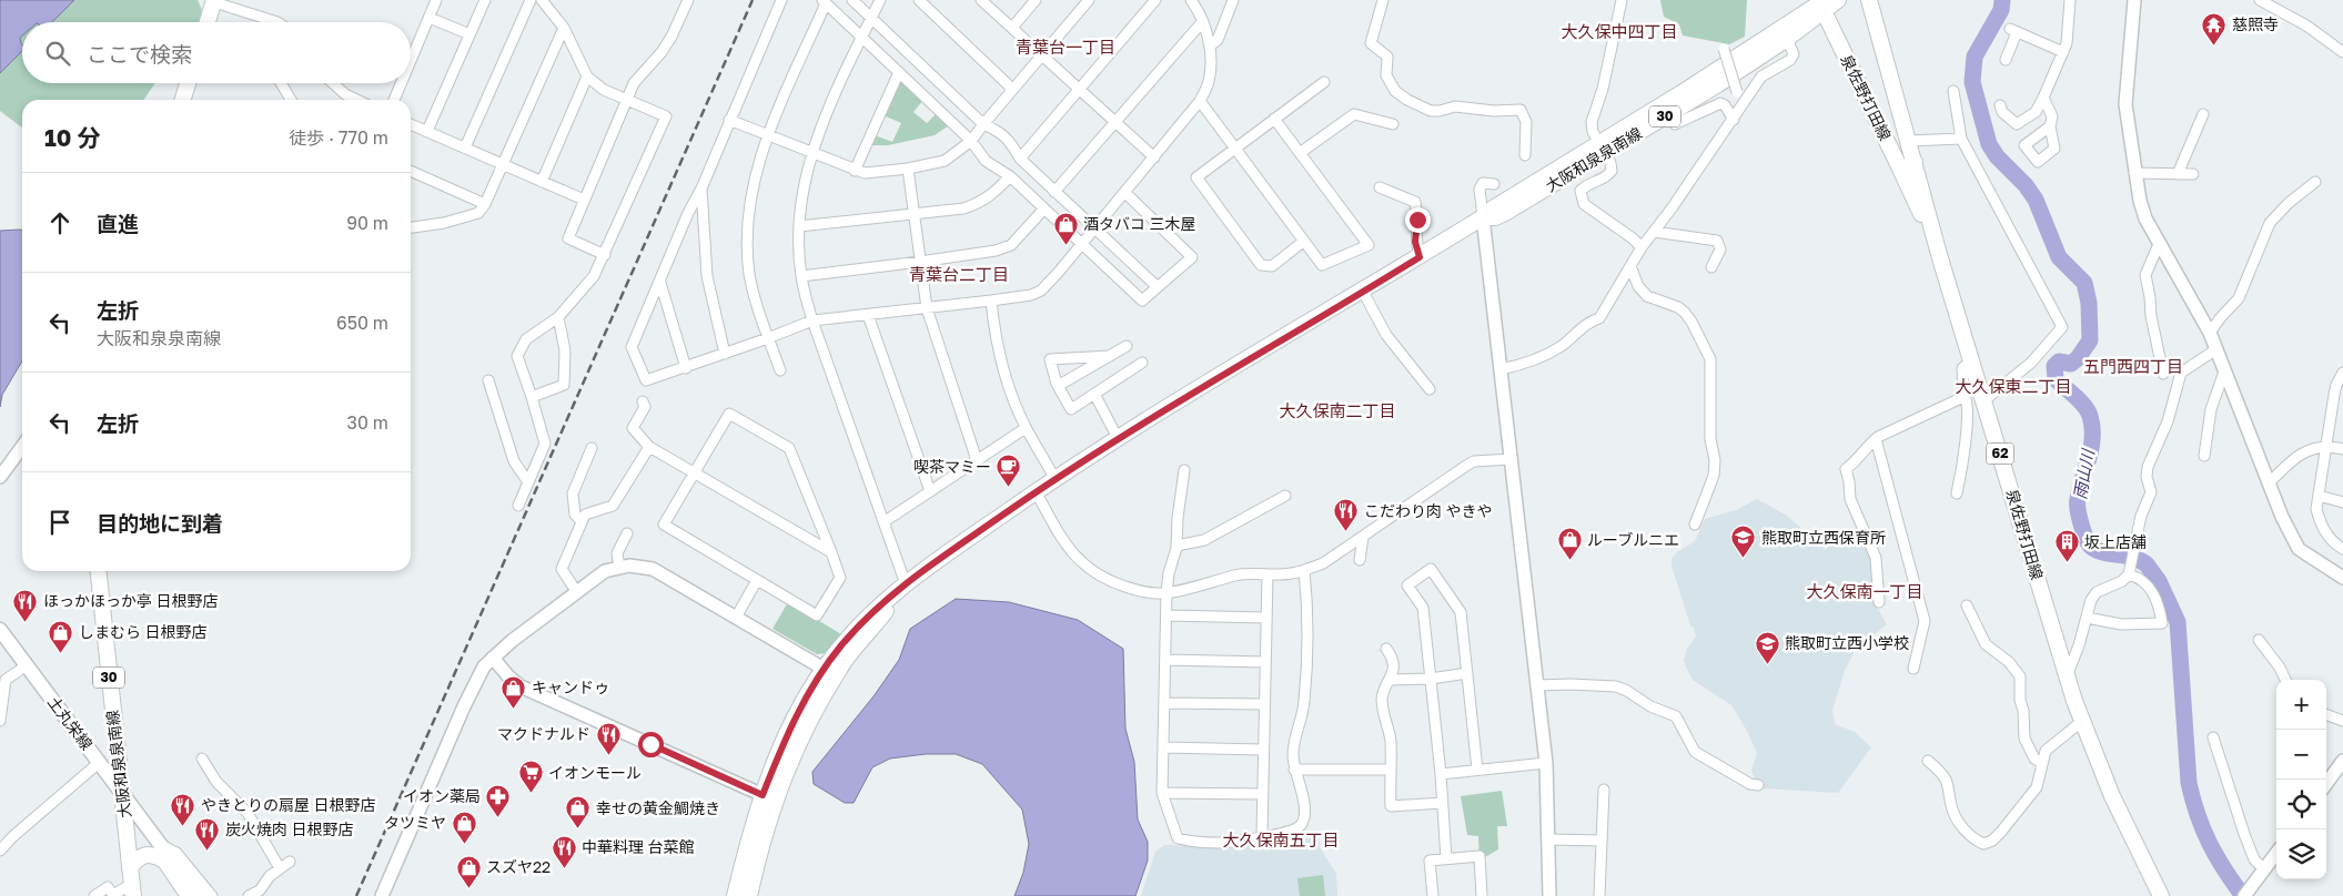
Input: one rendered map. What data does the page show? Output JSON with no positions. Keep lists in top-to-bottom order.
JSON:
{
  "streets": {
    "main road": [
      "泉佐野打田線",
      "30",
      "大阪和泉泉南線",
      "62",
      "土丸栄線"
    ]
  },
  "crossings": [
    ["泉佐野打田線", "大阪和泉泉南線"],
    ["泉佐野打田線", "62"],
    ["大阪和泉泉南線", "土丸栄線"]
  ],
  "districts": [
    "大久保中四丁目",
    "青葉台一丁目",
    "青葉台二丁目",
    "五門西四丁目",
    "大久保東二丁目",
    "大久保南二丁目",
    "大久保南一丁目",
    "大久保南五丁目"
  ],
  "water": ["雨山川"],
  "places": {
    "temple": ["慈照寺"],
    "shop": [
      "酒タバコ 三木屋",
      "ルーブルニエ",
      "しまむら 日根野店",
      "キャンドゥ",
      "幸せの黄金鯛焼き",
      "タツミヤ",
      "スズヤ22"
    ],
    "cafe": ["喫茶マミー"],
    "restaurant": [
      "こだわり肉 やきや",
      "ほっかほっか亭 日根野店",
      "マクドナルド",
      "やきとりの扇屋 日根野店",
      "炭火焼肉 日根野店",
      "中華料理 台菜館"
    ],
    "school or university": ["熊取町立西保育所", "熊取町立西小学校"],
    "building": ["坂上店舗"],
    "supermarket": ["イオンモール"],
    "pharmacy": ["イオン薬局"]
  },
  "page": {
    "search": "ここで検索",
    "heading": ["10 分", "徒歩 · 770 m"],
    "list": [
      ["直進", "90 m"],
      ["左折", "大阪和泉泉南線", "650 m"],
      ["左折", "30 m"],
      "目的地に到着"
    ],
    "map_buttons": ["+", "−"]
  }
}
